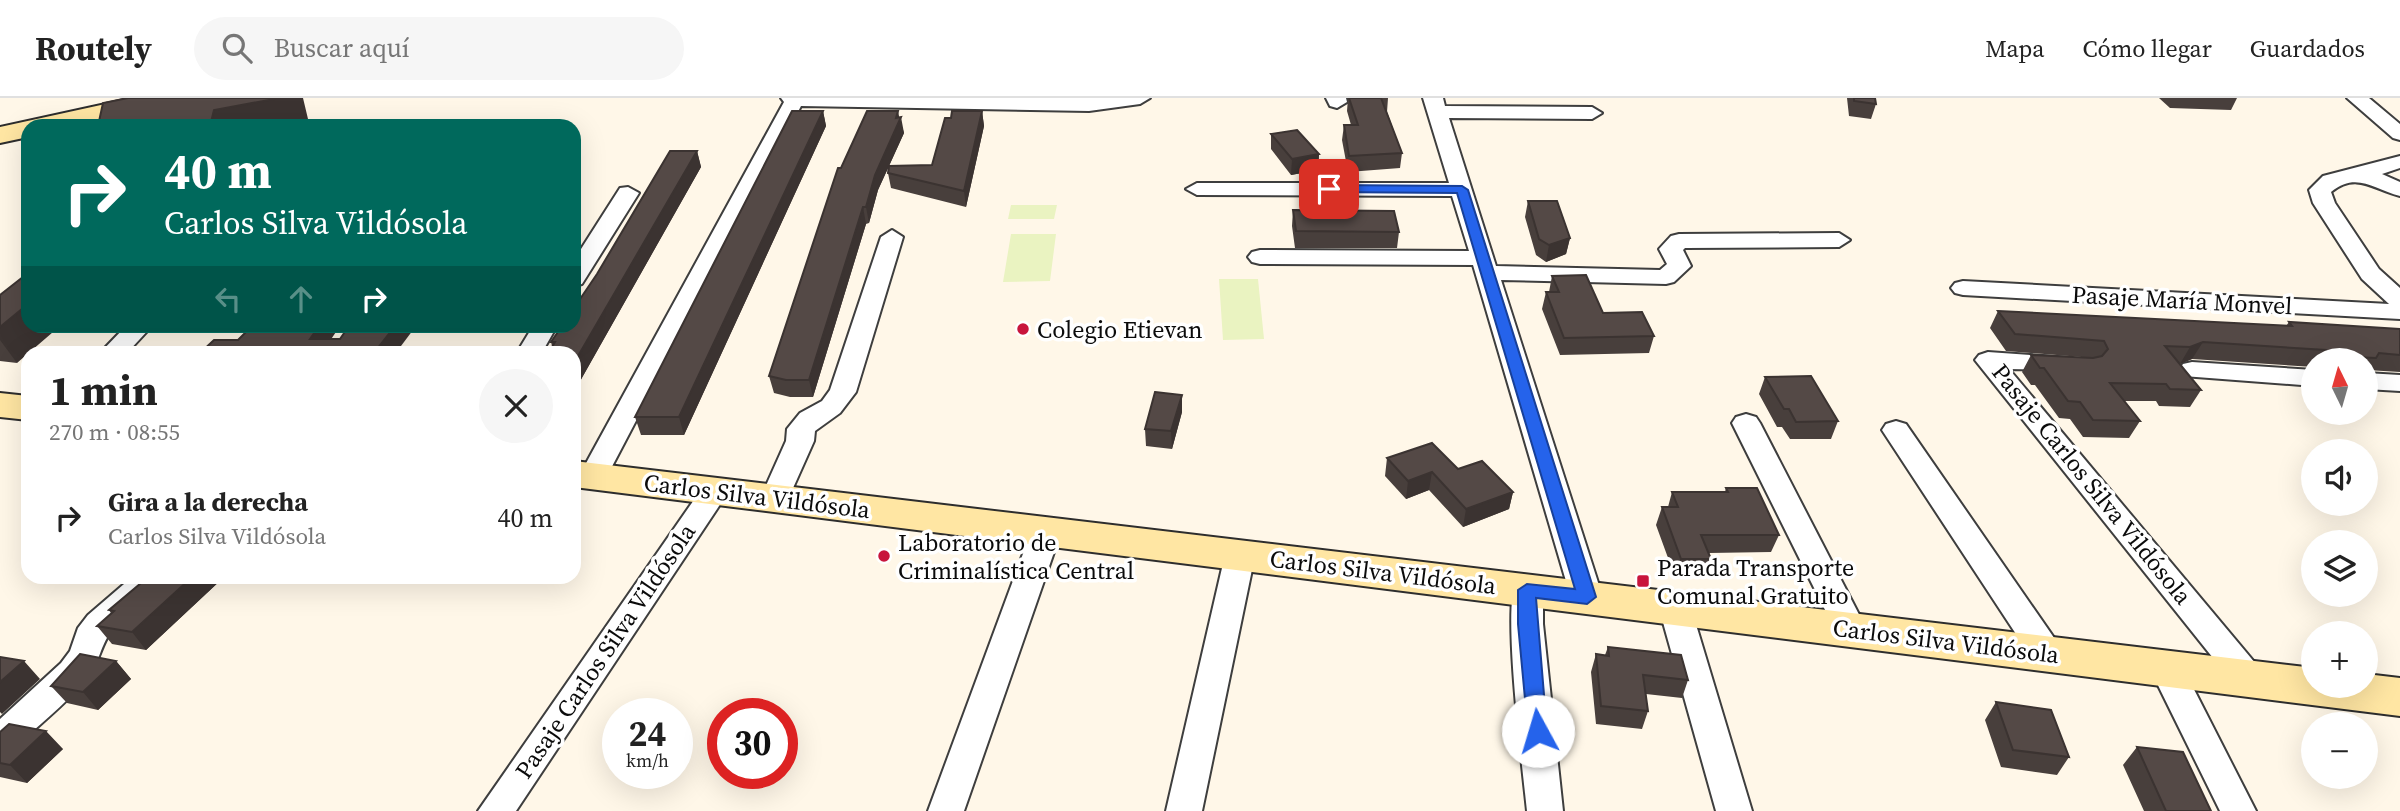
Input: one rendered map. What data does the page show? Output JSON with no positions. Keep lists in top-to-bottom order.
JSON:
{
  "streets": {
    "street": ["Pasaje María Monvel", "Pasaje Carlos Silva Vildósola", "Carlos Silva Vildósola"]
  },
  "crossings": [
    ["Pasaje Carlos Silva Vildósola", "Carlos Silva Vildósola"]
  ],
  "places": {
    "other": ["Colegio Etievan", "Laboratorio de Criminalística Central"],
    "transit": ["Parada Transporte Comunal Gratuito"]
  },
  "north": "top",
  "page": {
    "header": "Routely",
    "search": "Buscar aquí",
    "nav": ["Mapa", "Cómo llegar", "Guardados"],
    "turn": ["40 m", "Carlos Silva Vildósola"],
    "heading": ["1 min", "270 m · 08:55"],
    "map_buttons": ["+", "−"],
    "list": [
      {
        "name": "Gira a la derecha",
        "note": "Carlos Silva Vildósola",
        "value": "40 m"
      }
    ],
    "speed": "24 km/h",
    "limit": "30"
  }
}
